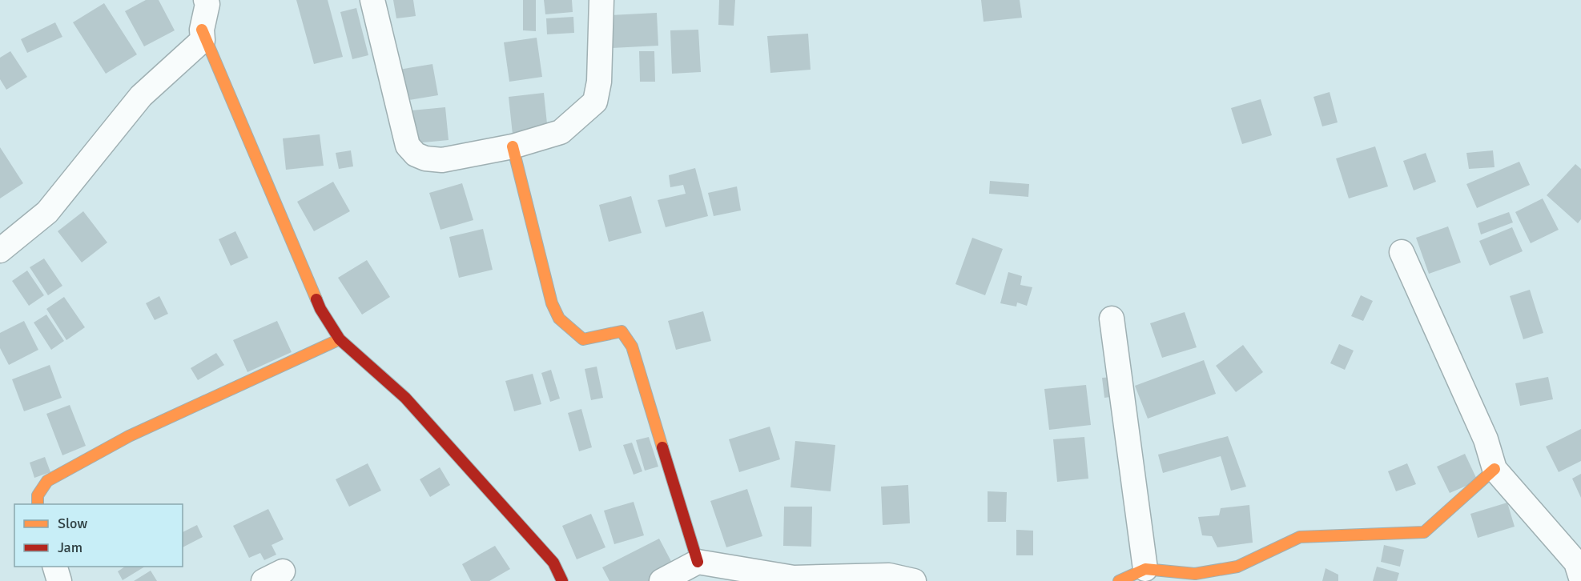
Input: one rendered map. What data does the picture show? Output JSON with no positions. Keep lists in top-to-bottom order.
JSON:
{
  "legend": ["Slow", "Jam"]
}
